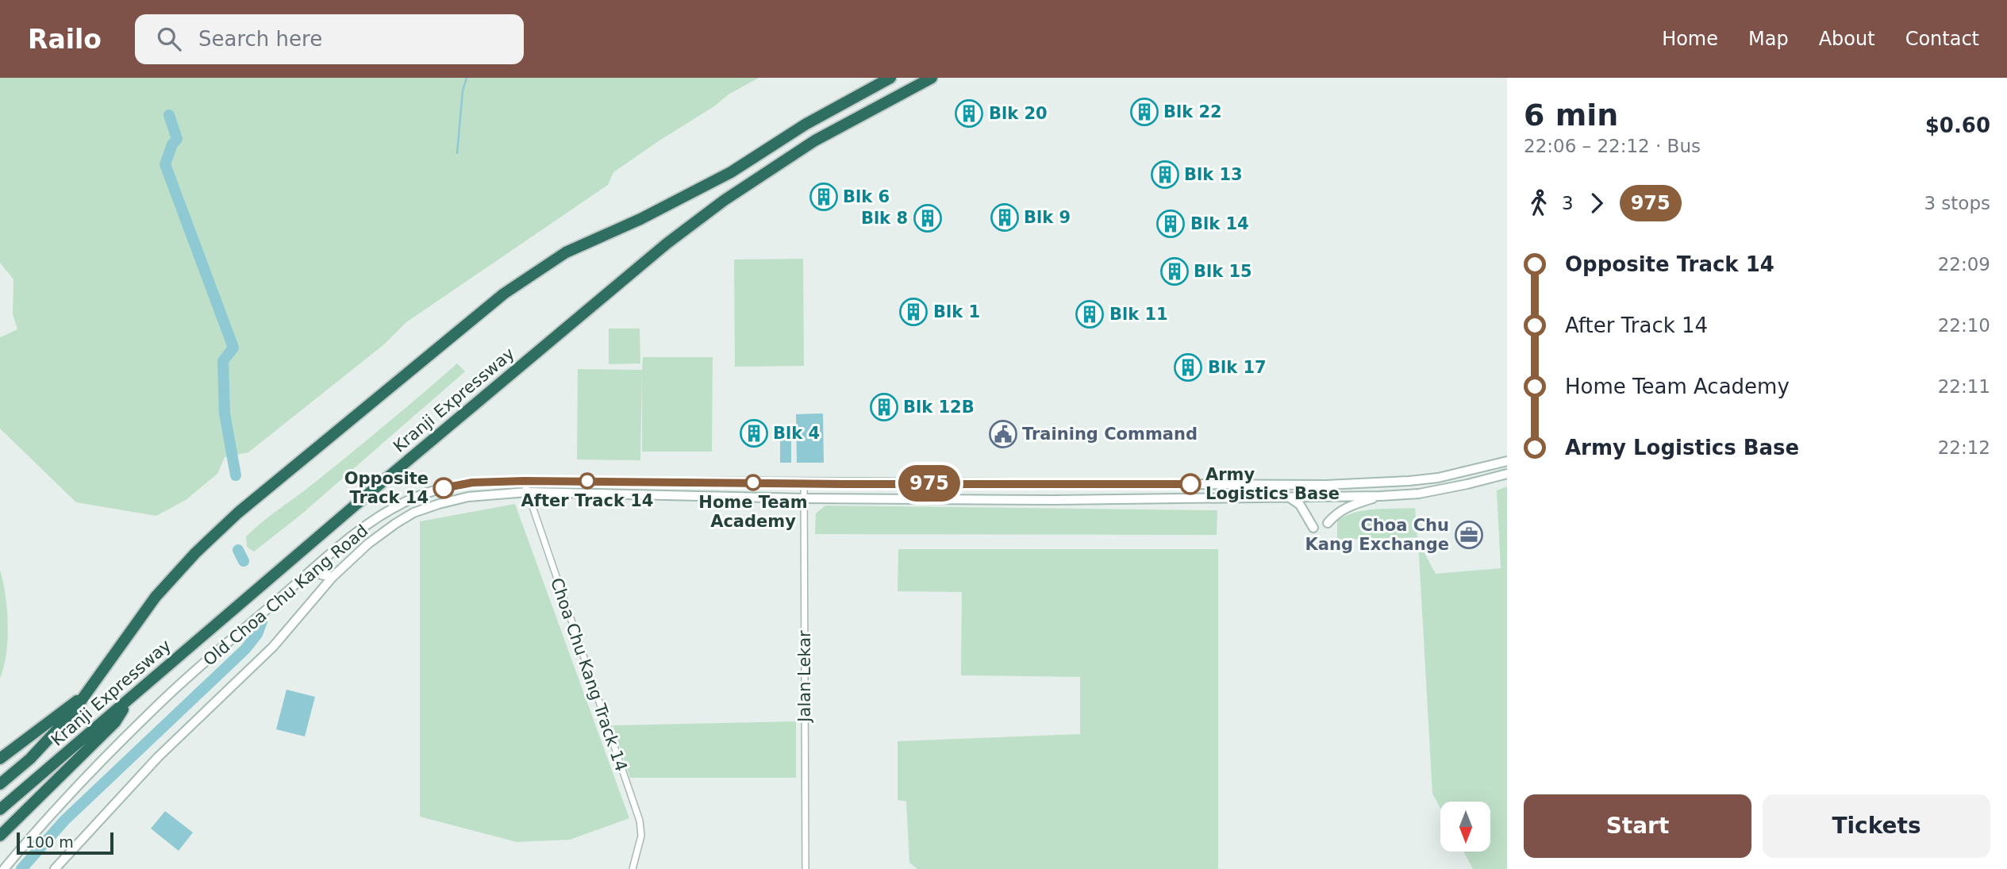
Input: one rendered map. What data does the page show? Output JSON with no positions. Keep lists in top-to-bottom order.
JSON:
{
  "streets": {
    "highway": ["Kranji Expressway"],
    "main road": ["Old Choa Chu Kang Road"],
    "street": ["Choa Chu Kang Track 14", "Jalan Lekar"]
  },
  "crossings": [
    ["Old Choa Chu Kang Road", "Choa Chu Kang Track 14"],
    ["Old Choa Chu Kang Road", "Jalan Lekar"]
  ],
  "places": {
    "building": [
      "Blk 22",
      "Blk 20",
      "Blk 13",
      "Blk 6",
      "Blk 9",
      "Blk 8",
      "Blk 14",
      "Blk 15",
      "Blk 1",
      "Blk 11",
      "Blk 17",
      "Blk 12B",
      "Blk 4"
    ],
    "public building": ["Training Command"],
    "other": [
      "After Track 14",
      "Home Team Academy",
      "Army Logistics Base",
      "Opposite Track 14"
    ],
    "office": ["Choa Chu Kang Exchange"]
  },
  "lines": ["bus line 975"],
  "scale_bar": "100 m",
  "north": "bottom",
  "page": {
    "header": "Railo",
    "search": "Search here",
    "nav": [
      "Home",
      "Map",
      "About",
      "Contact"
    ],
    "on_map": "975",
    "heading": ["6 min", "22:06 – 22:12 · Bus", "$0.60"],
    "legs": ["3", "975", "3 stops"],
    "list": [
      {
        "name": "Opposite Track 14",
        "value": "22:09"
      },
      {
        "name": "After Track 14",
        "value": "22:10"
      },
      {
        "name": "Home Team Academy",
        "value": "22:11"
      },
      {
        "name": "Army Logistics Base",
        "value": "22:12"
      }
    ],
    "buttons": ["Start", "Tickets"],
    "scale": "100 m"
  }
}
